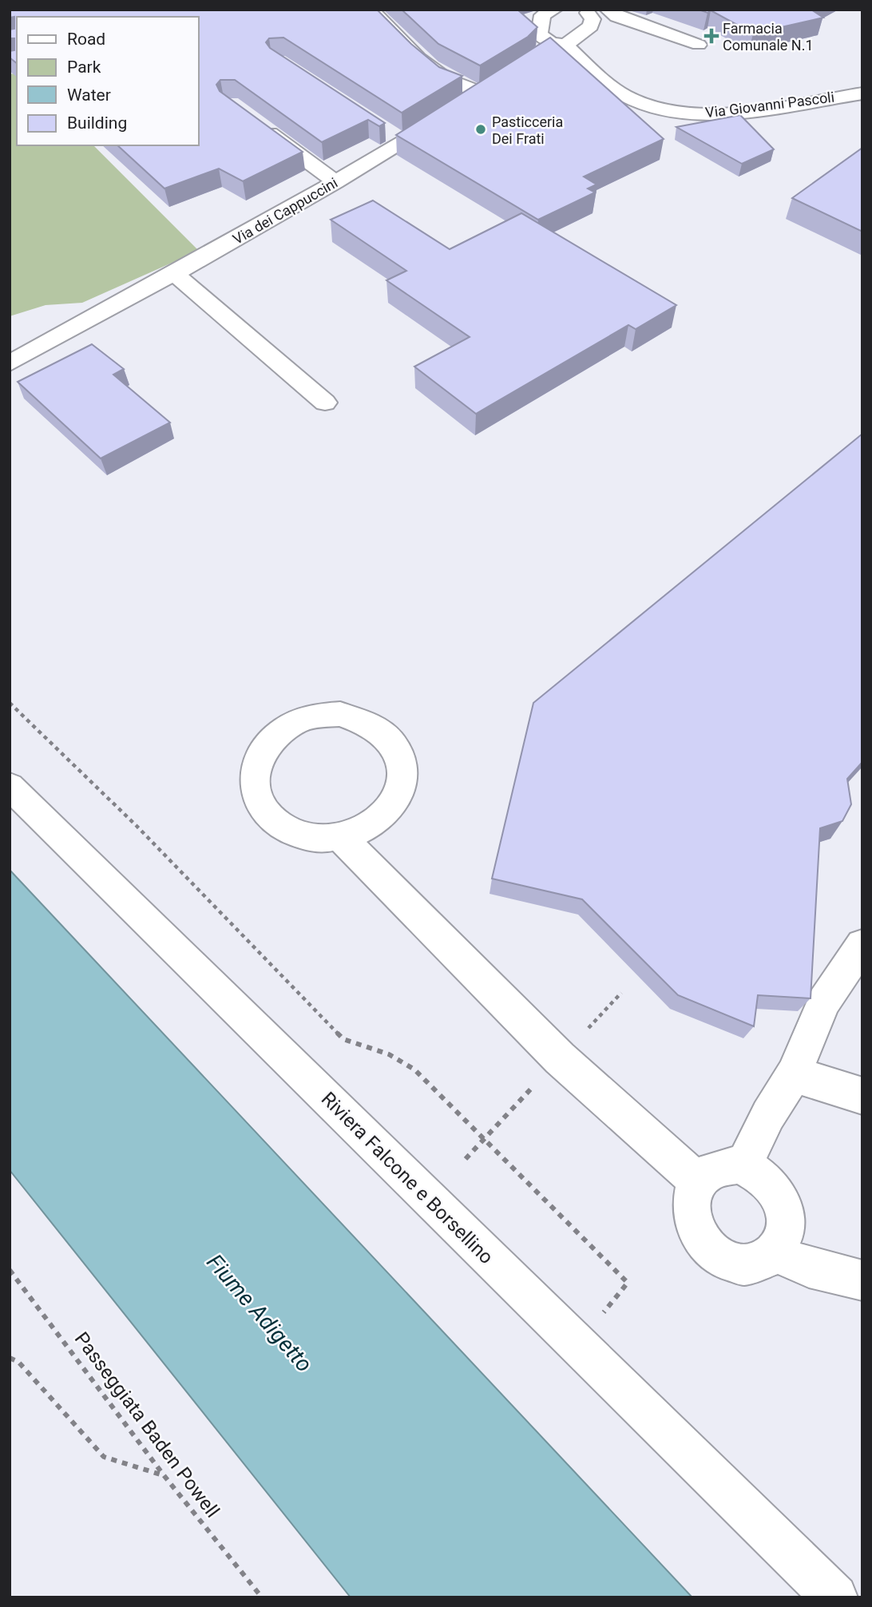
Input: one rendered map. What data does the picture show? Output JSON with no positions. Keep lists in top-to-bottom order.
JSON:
{
  "streets": {
    "street": ["Via Giovanni Pascoli", "Via dei Cappuccini", "Riviera Falcone e Borsellino"],
    "path": ["Passeggiata Baden Powell"]
  },
  "water": ["Fiume Adigetto"],
  "places": {
    "health": ["Farmacia Comunale N.1"],
    "other": ["Pasticceria Dei Frati"]
  },
  "legend": [
    "Road",
    "Park",
    "Water",
    "Building"
  ]
}
